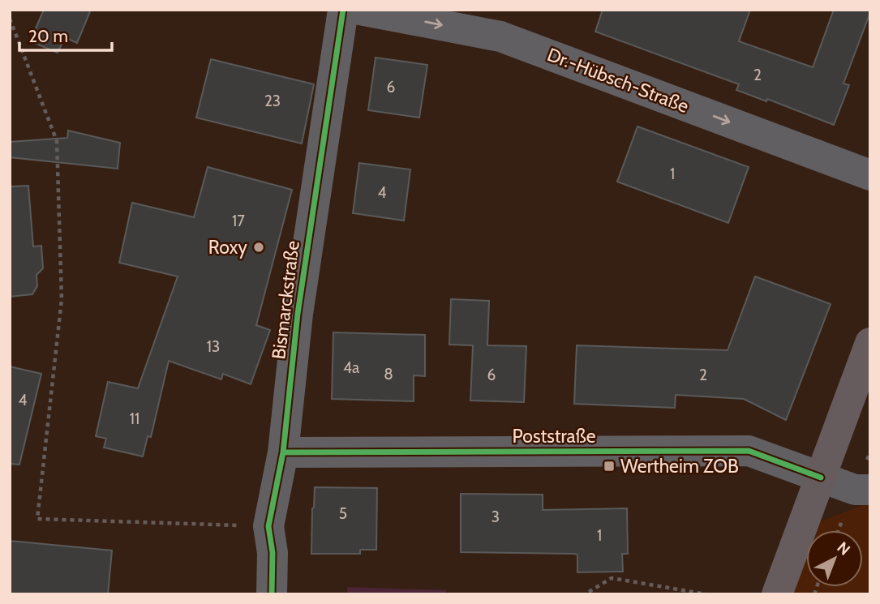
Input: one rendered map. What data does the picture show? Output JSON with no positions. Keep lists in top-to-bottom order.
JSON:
{
  "streets": {
    "street": ["Dr.-Hübsch-Straße", "Bismarckstraße", "Poststraße"]
  },
  "crossings": [
    ["Bismarckstraße", "Poststraße"]
  ],
  "one_way": ["Dr.-Hübsch-Straße"],
  "places": {
    "other": ["Roxy"],
    "transit": ["Wertheim ZOB"]
  },
  "house_numbers": [
    "2",
    "6",
    "23",
    "1",
    "4",
    "17",
    "13",
    "4a",
    "8",
    "6",
    "2",
    "4",
    "11",
    "5",
    "3",
    "1"
  ],
  "scale_bar": "20 m",
  "north": "top right"
}
